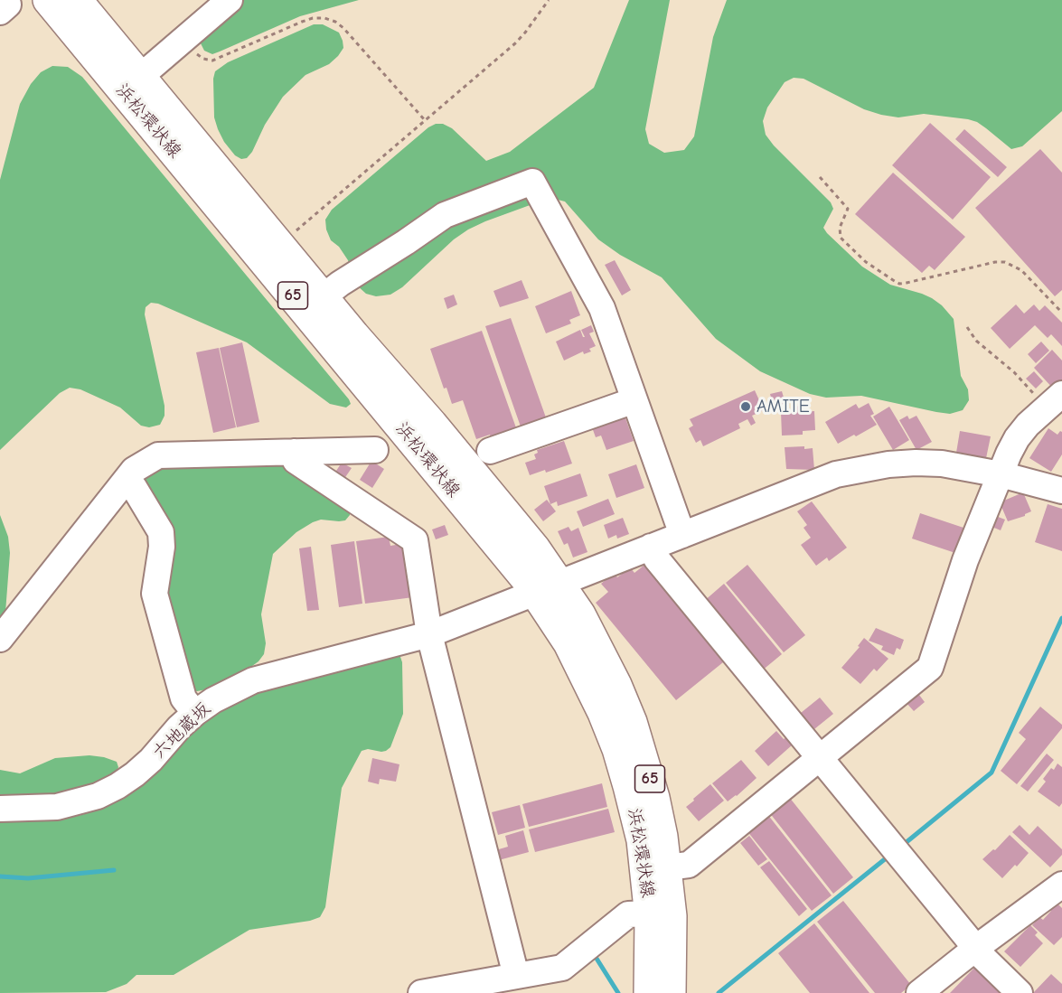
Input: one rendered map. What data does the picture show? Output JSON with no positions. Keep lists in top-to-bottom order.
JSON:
{
  "streets": {
    "main road": ["浜松環状線", "65"],
    "street": ["六地蔵坂"]
  },
  "crossings": [
    ["浜松環状線", "六地蔵坂"]
  ],
  "places": ["AMITE"]
}
